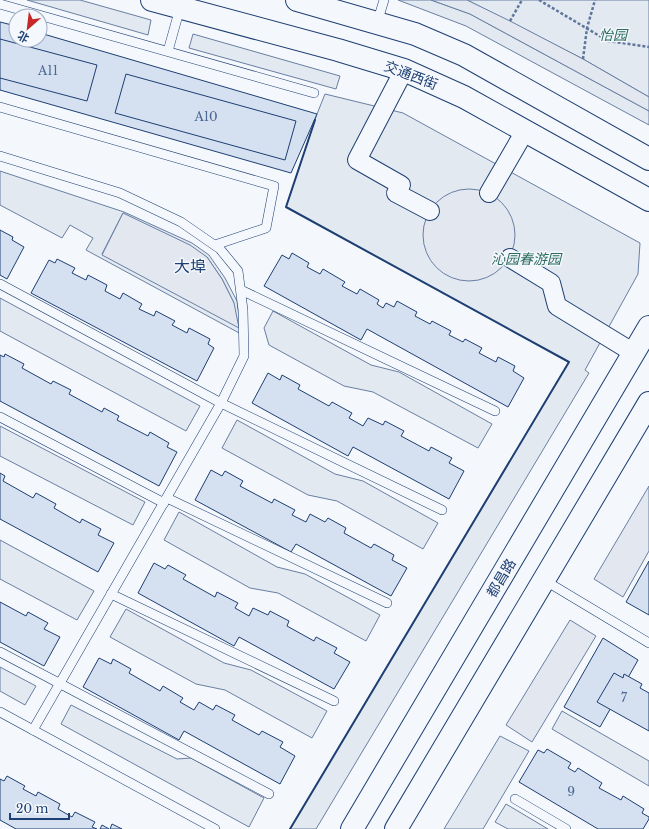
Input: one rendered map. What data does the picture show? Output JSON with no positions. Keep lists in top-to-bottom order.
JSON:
{
  "streets": {
    "main road": ["交通西街", "都昌路"]
  },
  "districts": ["大埠"],
  "parks": ["怡园", "沁园春游园"],
  "house_numbers": [
    "A11",
    "A10",
    "7",
    "9"
  ],
  "scale_bar": "20 m",
  "north": "bottom left"
}
